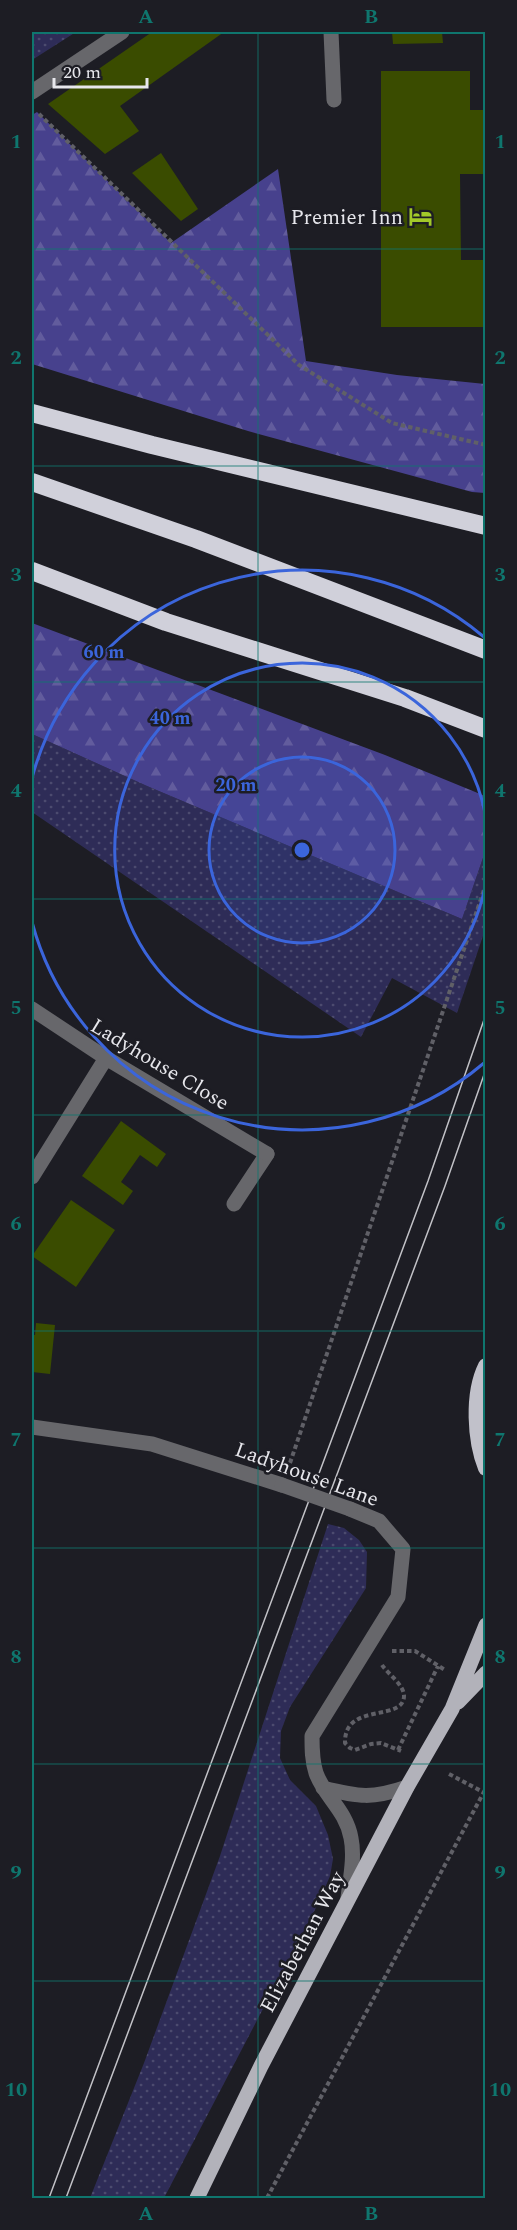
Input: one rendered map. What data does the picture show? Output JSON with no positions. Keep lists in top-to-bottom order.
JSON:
{
  "streets": {
    "main road": ["Elizabethan Way"],
    "street": ["Ladyhouse Close", "Ladyhouse Lane"]
  },
  "crossings": [
    ["Ladyhouse Lane", "Elizabethan Way"]
  ],
  "places": {
    "hotel": ["Premier Inn"]
  },
  "scale_bar": "20 m",
  "grid": {
    "columns": ["A", "B"],
    "rows": [
      "1",
      "2",
      "3",
      "4",
      "5",
      "6",
      "7",
      "8",
      "9",
      "10"
    ]
  },
  "rings": ["60 m", "40 m", "20 m"]
}
